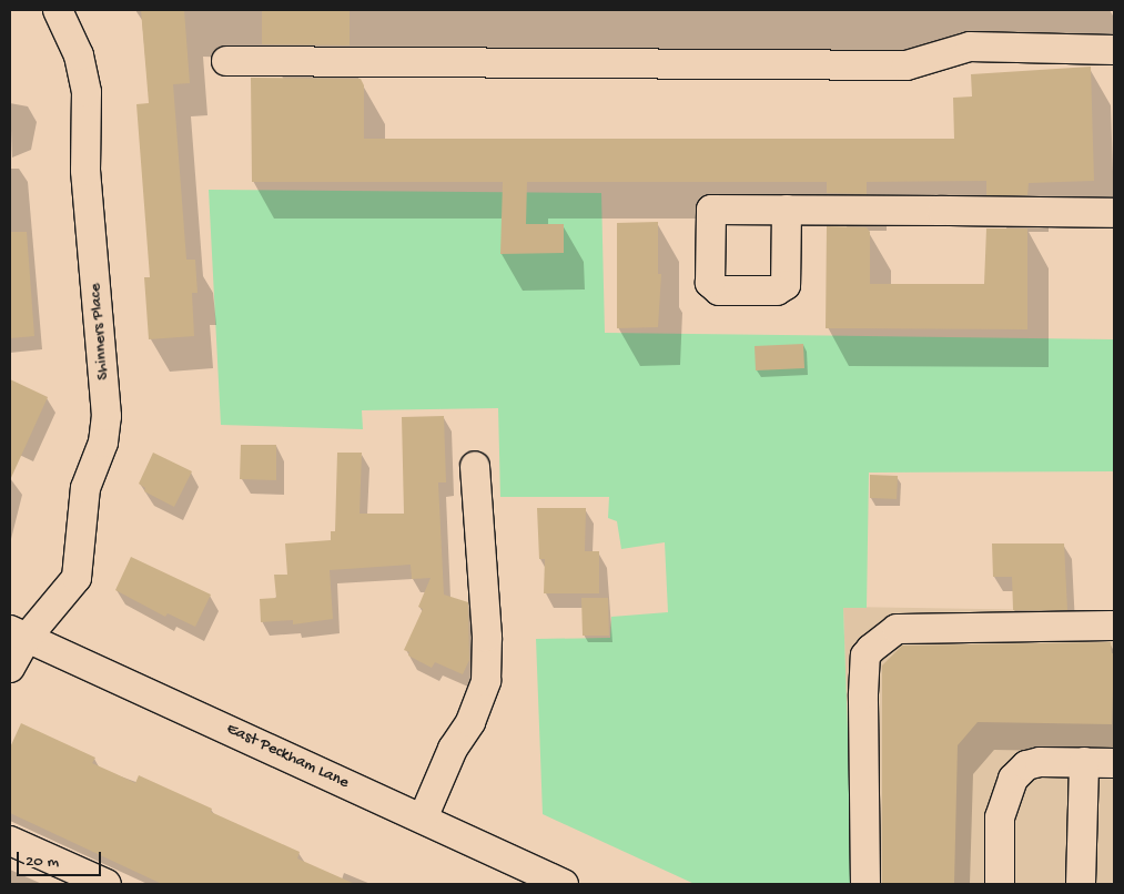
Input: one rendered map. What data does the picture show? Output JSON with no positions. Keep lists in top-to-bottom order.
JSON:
{
  "streets": {
    "street": ["Shinners Place", "East Peckham Lane"]
  },
  "crossings": [
    ["Shinners Place", "East Peckham Lane"]
  ],
  "scale_bar": "20 m"
}
